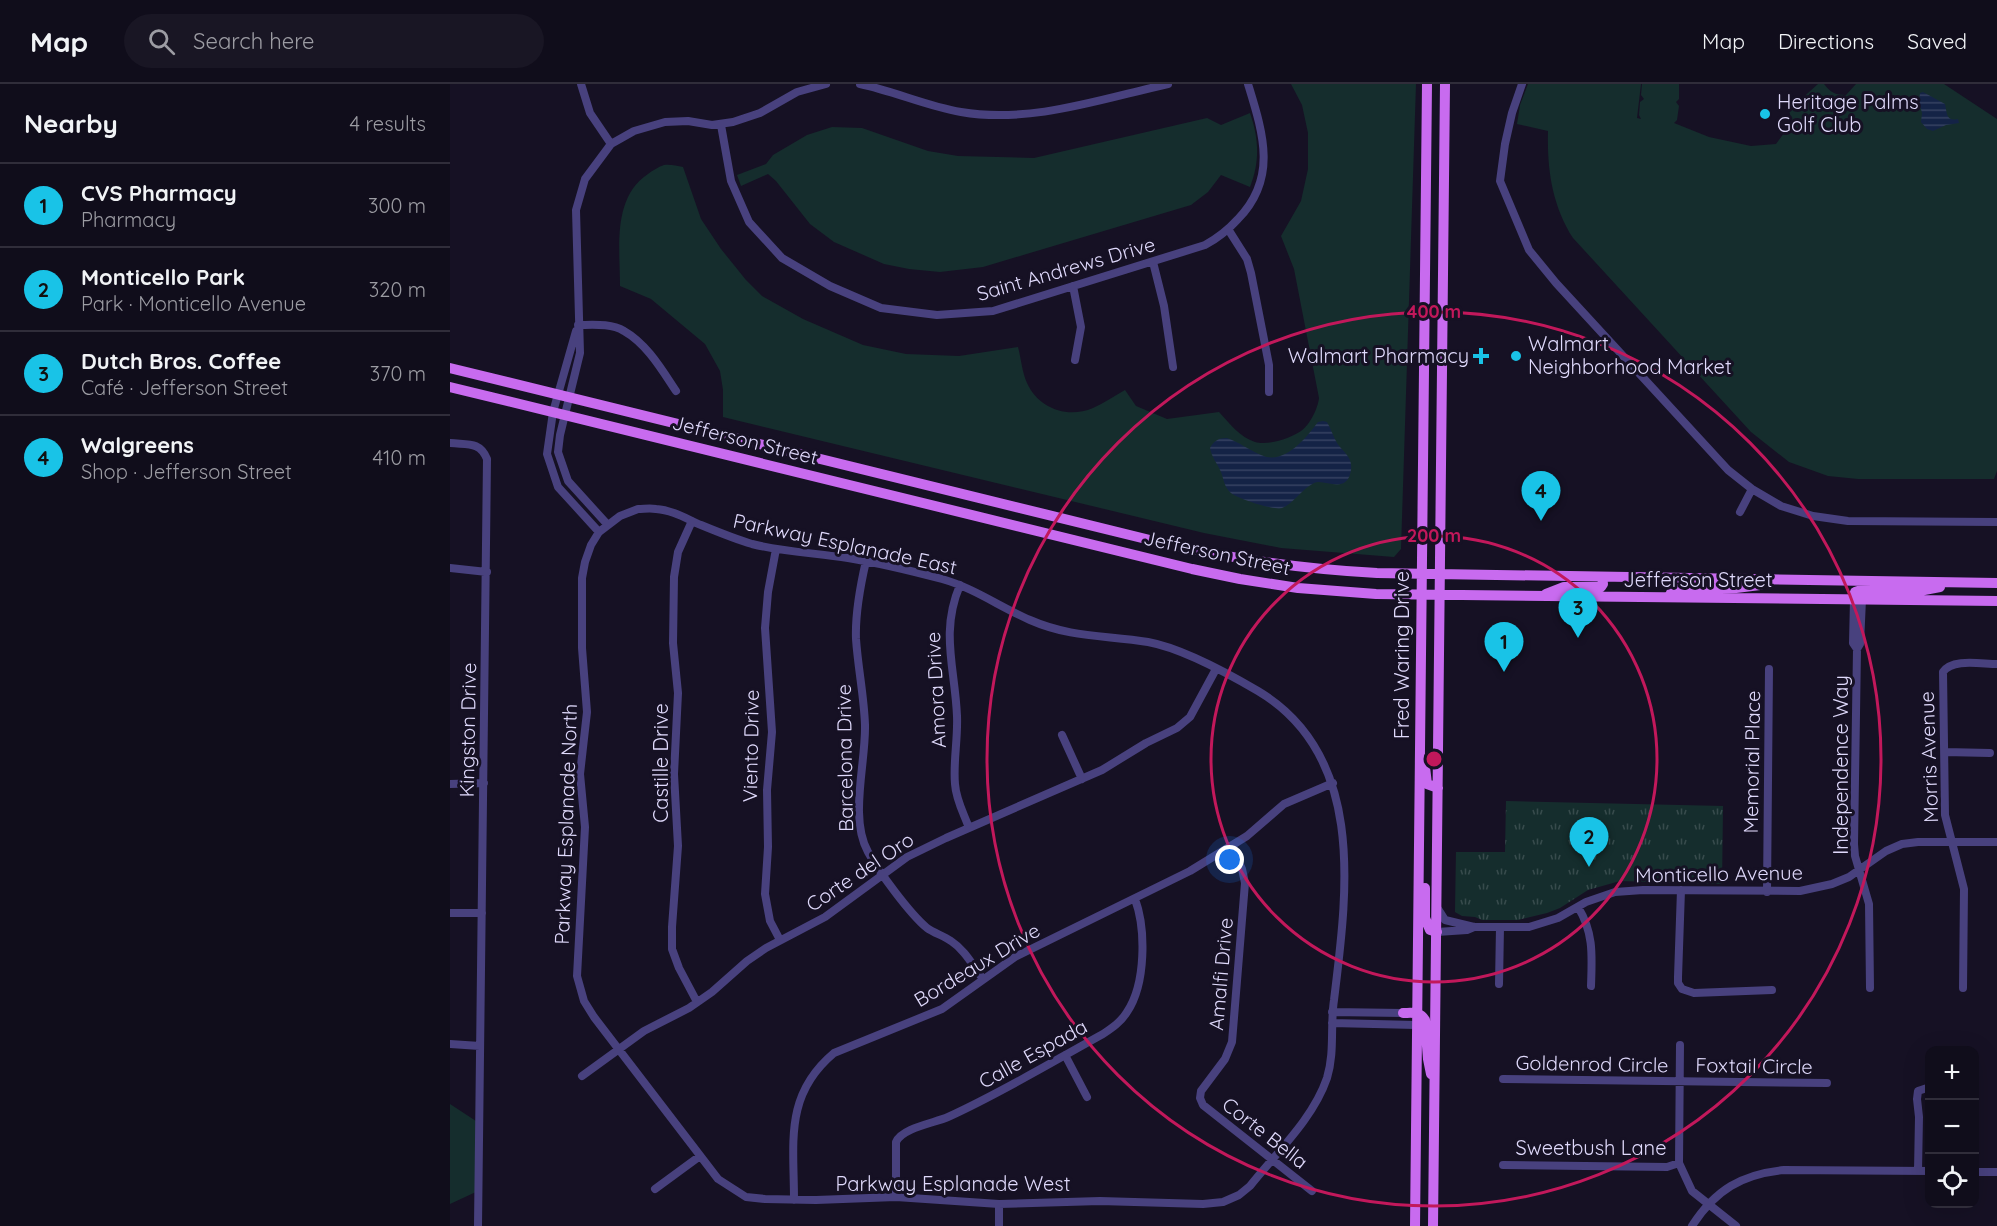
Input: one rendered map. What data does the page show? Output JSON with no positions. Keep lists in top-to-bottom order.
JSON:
{
  "streets": {
    "main road": ["Jefferson Street", "Fred Waring Drive"],
    "street": [
      "Saint Andrews Drive",
      "Parkway Esplanade East",
      "Amora Drive",
      "Kingston Drive",
      "Viento Drive",
      "Morris Avenue",
      "Barcelona Drive",
      "Memorial Place",
      "Castille Drive",
      "Independence Way",
      "Parkway Esplanade North",
      "Corte del Oro",
      "Monticello Avenue",
      "Bordeaux Drive",
      "Amalfi Drive",
      "Calle Espada",
      "Goldenrod Circle",
      "Foxtail Circle",
      "Corte Bella",
      "Sweetbush Lane",
      "Parkway Esplanade West"
    ]
  },
  "crossings": [
    ["Jefferson Street", "Fred Waring Drive"],
    ["Jefferson Street", "Independence Way"],
    ["Parkway Esplanade East", "Amora Drive"],
    ["Parkway Esplanade East", "Viento Drive"],
    ["Parkway Esplanade East", "Barcelona Drive"],
    ["Parkway Esplanade East", "Castille Drive"],
    ["Parkway Esplanade East", "Parkway Esplanade North"],
    ["Parkway Esplanade East", "Corte del Oro"],
    ["Parkway Esplanade East", "Bordeaux Drive"],
    ["Parkway Esplanade East", "Parkway Esplanade West"],
    ["Fred Waring Drive", "Monticello Avenue"],
    ["Amora Drive", "Corte del Oro"],
    ["Viento Drive", "Corte del Oro"],
    ["Morris Avenue", "Monticello Avenue"],
    ["Barcelona Drive", "Corte del Oro"],
    ["Barcelona Drive", "Bordeaux Drive"],
    ["Memorial Place", "Monticello Avenue"],
    ["Castille Drive", "Corte del Oro"],
    ["Independence Way", "Monticello Avenue"],
    ["Parkway Esplanade North", "Corte del Oro"],
    ["Parkway Esplanade North", "Parkway Esplanade West"],
    ["Bordeaux Drive", "Amalfi Drive"],
    ["Bordeaux Drive", "Calle Espada"],
    ["Bordeaux Drive", "Parkway Esplanade West"],
    ["Amalfi Drive", "Corte Bella"],
    ["Calle Espada", "Parkway Esplanade West"],
    ["Goldenrod Circle", "Foxtail Circle"],
    ["Corte Bella", "Parkway Esplanade West"]
  ],
  "places": {
    "other": ["Heritage Palms Golf Club", "Walmart Neighborhood Market"],
    "health": ["Walmart Pharmacy"]
  },
  "page": {
    "header": "Map",
    "search": "Search here",
    "nav": ["Map", "Directions", "Saved"],
    "heading": ["Nearby", "4 results"],
    "list": [
      {
        "mark": "1",
        "name": "CVS Pharmacy",
        "note": "Pharmacy",
        "value": "300 m"
      },
      {
        "mark": "2",
        "name": "Monticello Park",
        "note": "Park · Monticello Avenue",
        "value": "320 m"
      },
      {
        "mark": "3",
        "name": "Dutch Bros. Coffee",
        "note": "Café · Jefferson Street",
        "value": "370 m"
      },
      {
        "mark": "4",
        "name": "Walgreens",
        "note": "Shop · Jefferson Street",
        "value": "410 m"
      }
    ],
    "pins": [
      "4",
      "3",
      "1",
      "2"
    ],
    "map_buttons": ["+", "−"]
  },
  "rings": ["400 m", "200 m"]
}
